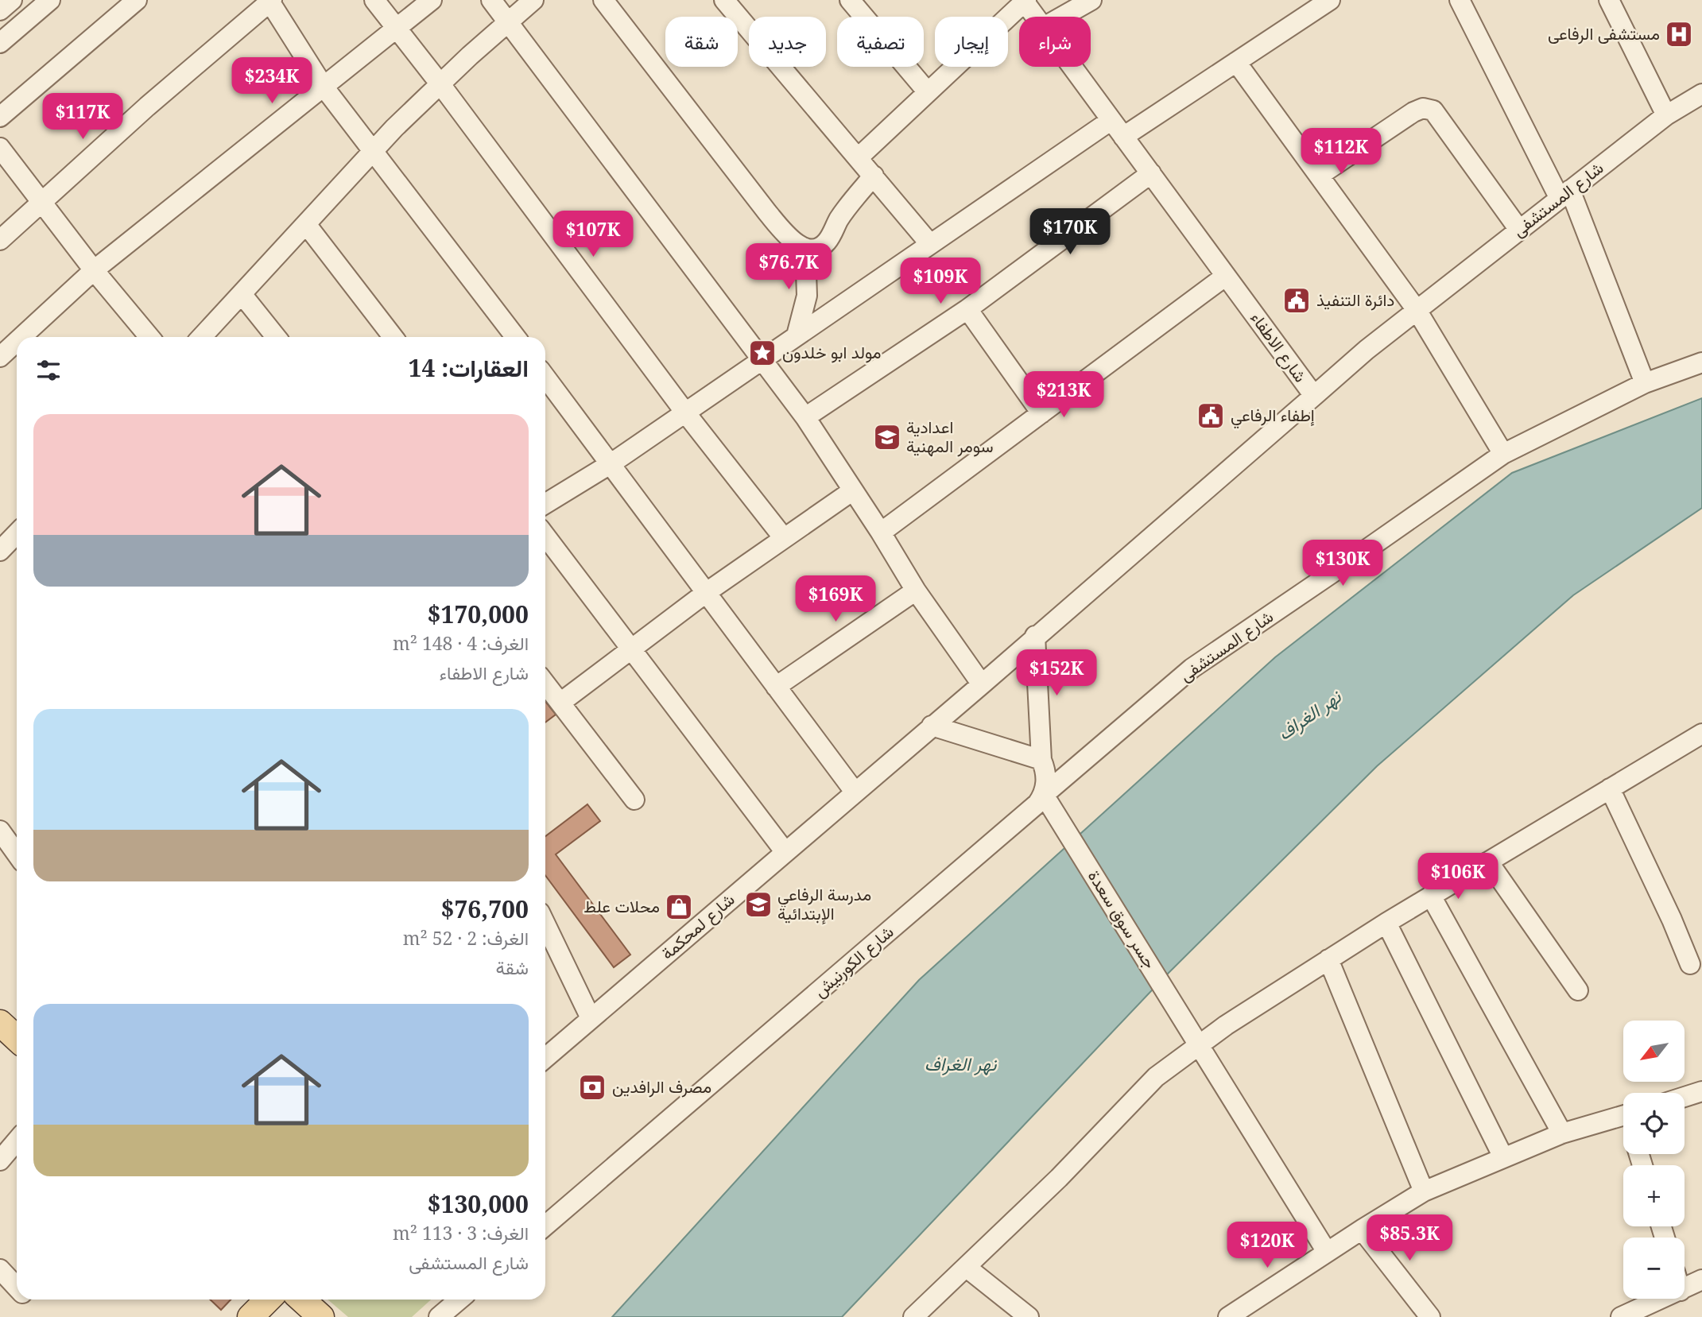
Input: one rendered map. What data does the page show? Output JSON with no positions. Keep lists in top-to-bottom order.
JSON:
{
  "streets": {
    "street": [
      "شارع المستشفى",
      "شارع الاطفاء",
      "جسر سوق سعدة",
      "شارع لمحكمة",
      "شارع الكورنيش"
    ]
  },
  "crossings": [
    ["شارع المستشفى", "شارع الاطفاء"],
    ["شارع المستشفى", "جسر سوق سعدة"],
    ["شارع المستشفى", "شارع الكورنيش"],
    ["شارع الاطفاء", "شارع لمحكمة"],
    ["جسر سوق سعدة", "شارع الكورنيش"]
  ],
  "water": ["نهر الغراف"],
  "places": {
    "hospital": ["مستشفی الرفاعی"],
    "public building": ["دائرة التنفيذ", "إطفاء الرفاعي"],
    "place": ["مولد ابو خلدون"],
    "school or university": ["اعدادية سومر المهنية", "مدرسة الرفاعي الإبتدائية"],
    "shop": ["محلات علط"],
    "bank": ["مصرف الرافدين"]
  },
  "north": "bottom left",
  "page": {
    "chip": [
      "شراء",
      "إيجار",
      "تصفية",
      "جديد",
      "شقة"
    ],
    "price": [
      "$234K",
      "$117K",
      "$112K",
      "$170K",
      "$107K",
      "$76.7K",
      "$109K",
      "$213K",
      "$130K",
      "$169K",
      "$152K",
      "$106K",
      "$85.3K",
      "$120K"
    ],
    "heading": "العقارات: 14",
    "list": [
      {
        "name": "$170,000",
        "note": "الغرف: 4 · 148 m² · شارع الاطفاء"
      },
      {
        "name": "$76,700",
        "note": "الغرف: 2 · 52 m² · شقة"
      },
      {
        "name": "$130,000",
        "note": "الغرف: 3 · 113 m² · شارع المستشفى"
      }
    ],
    "map_buttons": ["+", "−"]
  }
}
